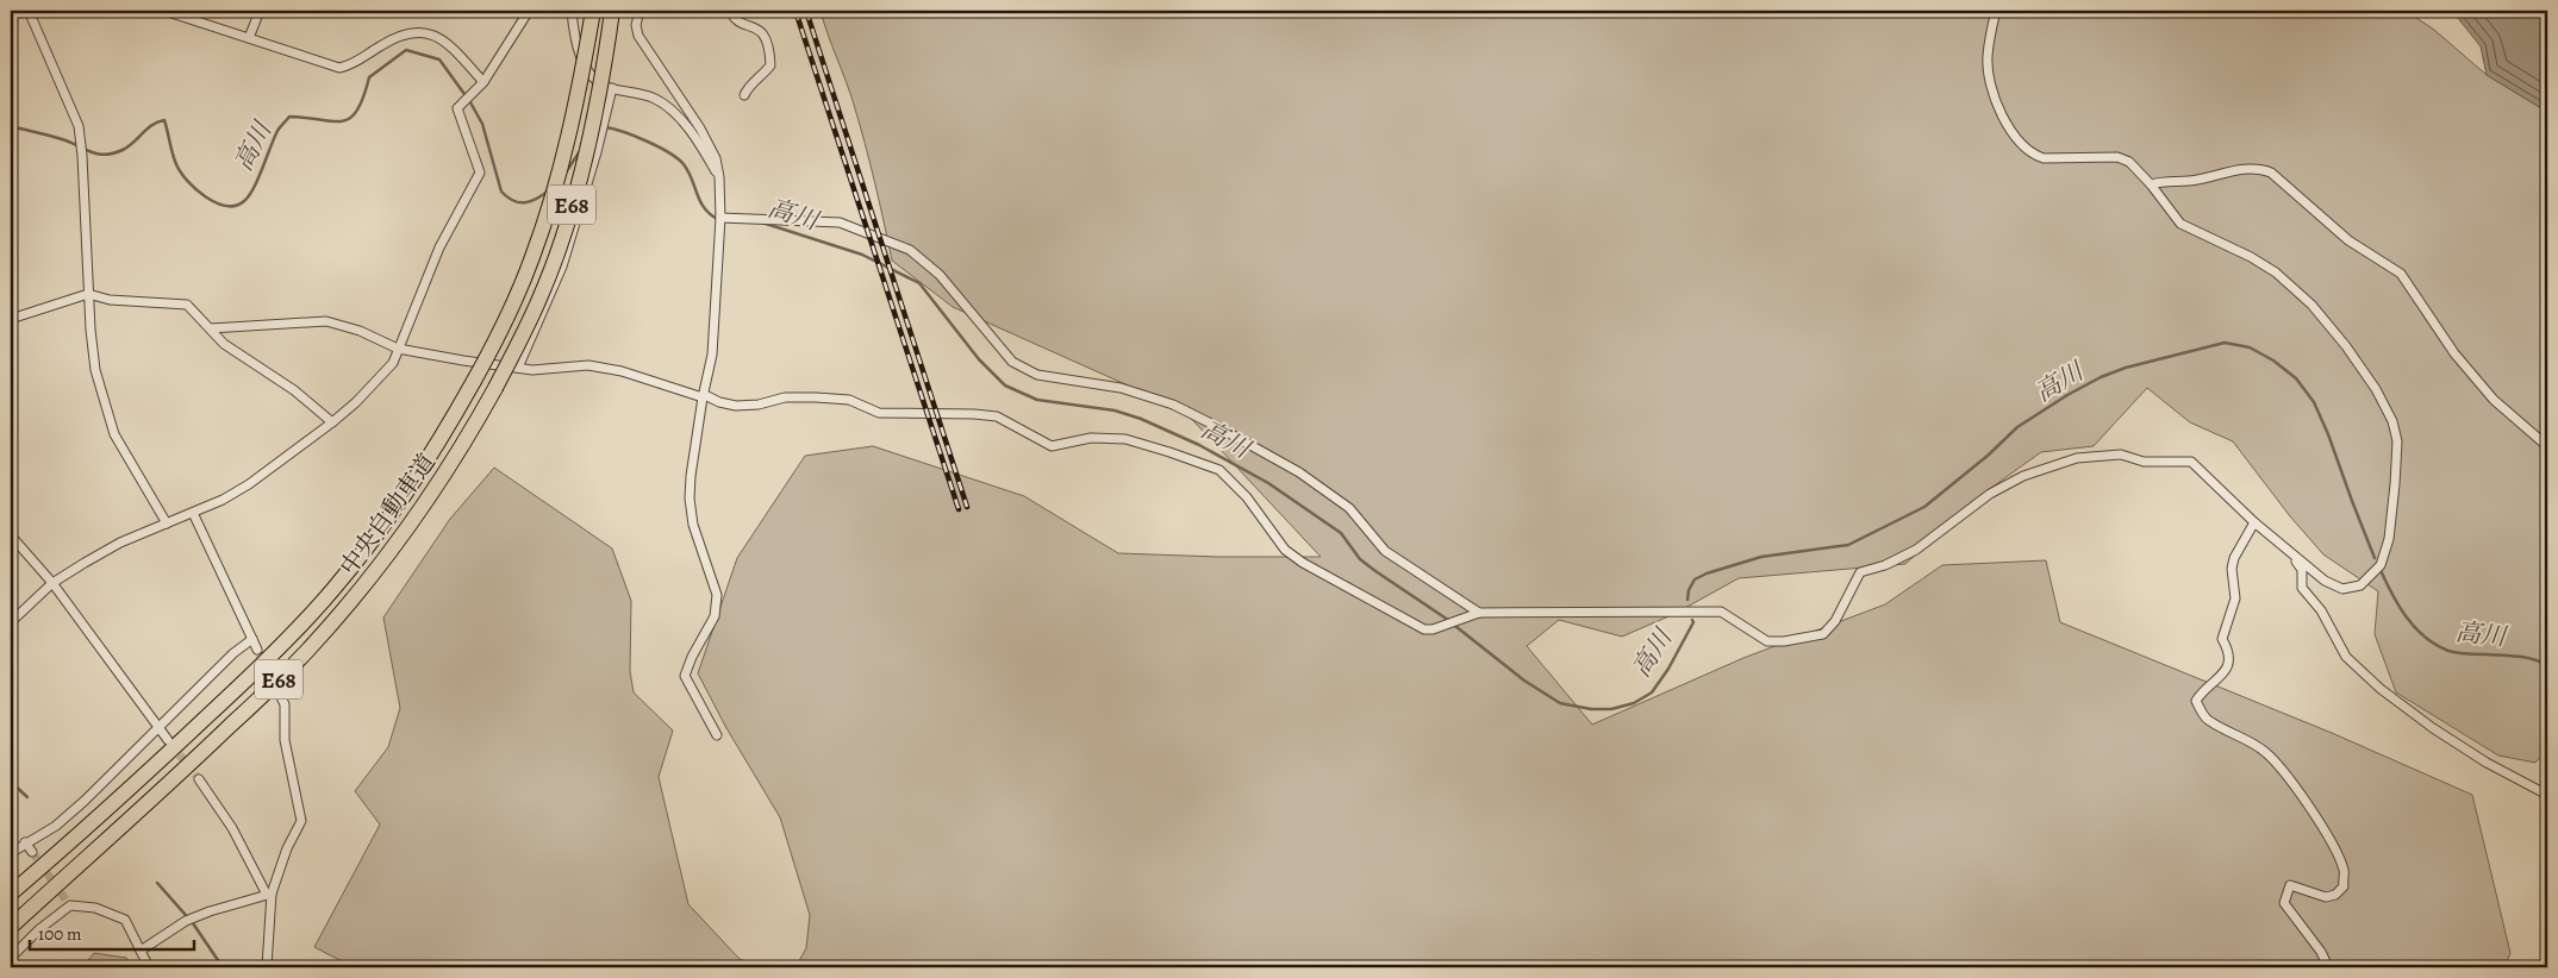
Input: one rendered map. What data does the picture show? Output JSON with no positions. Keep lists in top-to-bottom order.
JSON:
{
  "streets": {
    "highway": ["E68", "中央自動車道"]
  },
  "water": ["高川"],
  "scale_bar": "100 m"
}
